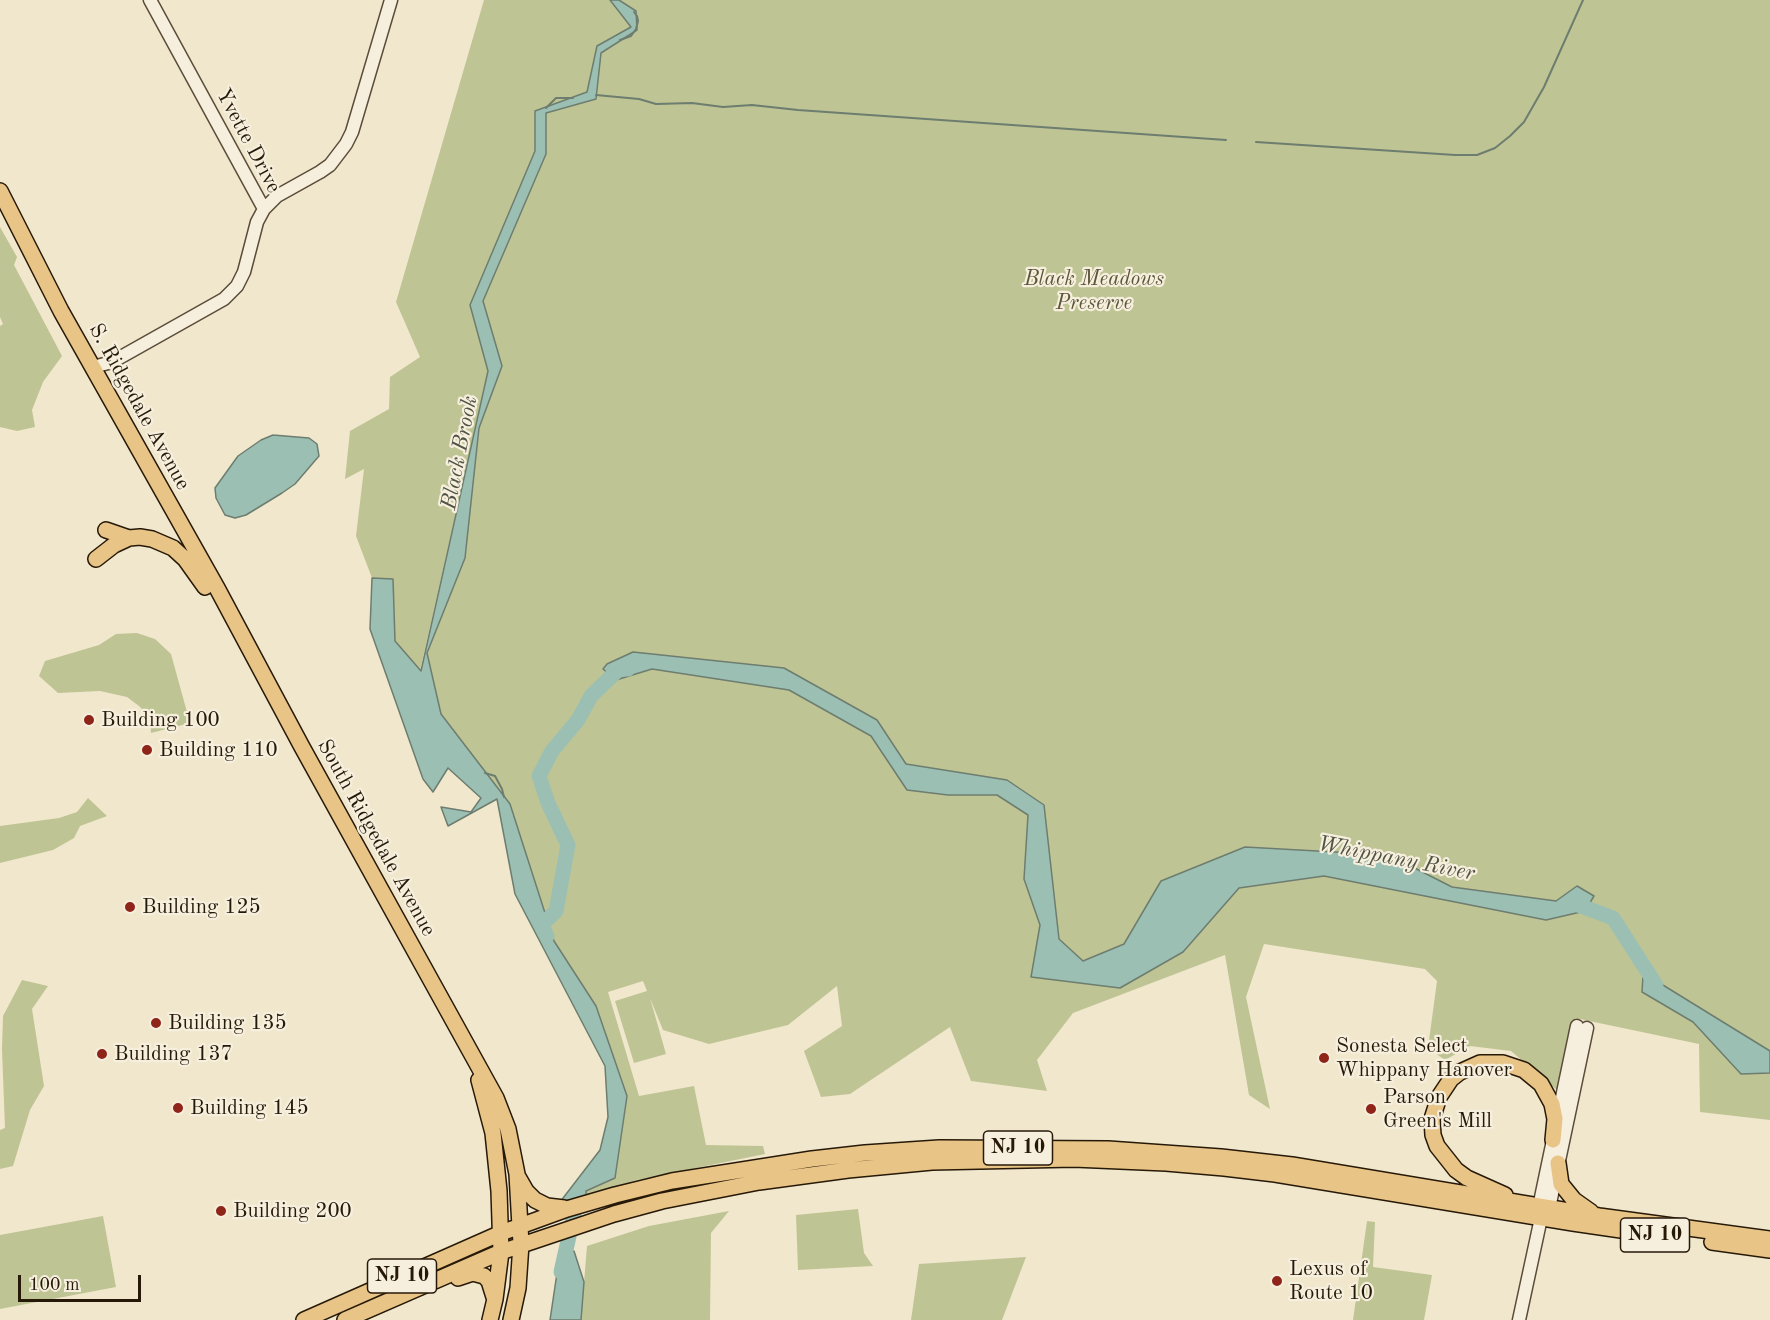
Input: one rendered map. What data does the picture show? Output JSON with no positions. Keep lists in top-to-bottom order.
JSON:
{
  "streets": {
    "main road": ["S. Ridgedale Avenue", "South Ridgedale Avenue", "NJ 10"],
    "street": ["Yvette Drive"]
  },
  "crossings": [
    ["Yvette Drive", "S. Ridgedale Avenue"],
    ["S. Ridgedale Avenue", "South Ridgedale Avenue"],
    ["South Ridgedale Avenue", "NJ 10"]
  ],
  "water": ["Black Brook", "Whippany River"],
  "parks": ["Black Meadows Preserve"],
  "places": [
    "Building 100",
    "Building 110",
    "Building 125",
    "Building 135",
    "Building 137",
    "Sonesta Select Whippany Hanover",
    "Building 145",
    "Parson Green's Mill",
    "Building 200",
    "Lexus of Route 10"
  ],
  "scale_bar": "100 m"
}
